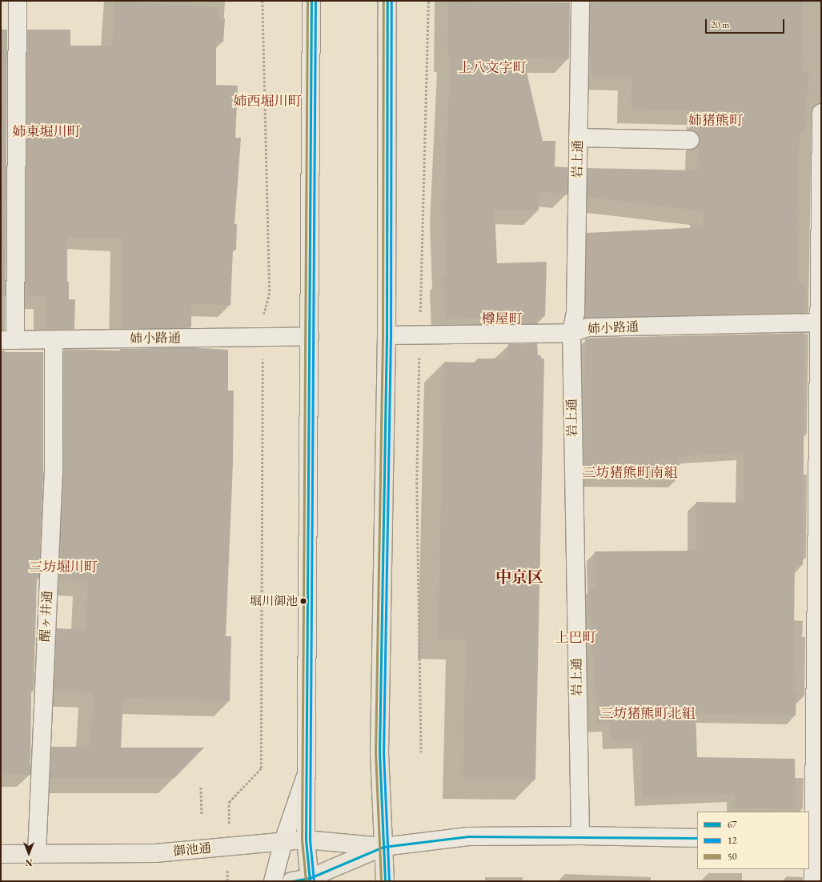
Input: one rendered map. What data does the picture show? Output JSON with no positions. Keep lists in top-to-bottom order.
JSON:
{
  "streets": {
    "main road": ["御池通"],
    "street": ["岩上通", "姉小路通", "醒ヶ井通"]
  },
  "crossings": [
    ["岩上通", "姉小路通"],
    ["岩上通", "御池通"],
    ["姉小路通", "醒ヶ井通"],
    ["醒ヶ井通", "御池通"]
  ],
  "districts": [
    "上八文字町",
    "姉西堀川町",
    "姉猪熊町",
    "姉東堀川町",
    "樽屋町",
    "三坊猪熊町南組",
    "三坊堀川町",
    "中京区",
    "上巴町",
    "三坊猪熊町北組"
  ],
  "places": ["堀川御池"],
  "lines": ["transit line 67", "transit line 12", "transit line 50"],
  "legend": ["67", "12", "50"],
  "scale_bar": "20 m",
  "north": "bottom"
}
